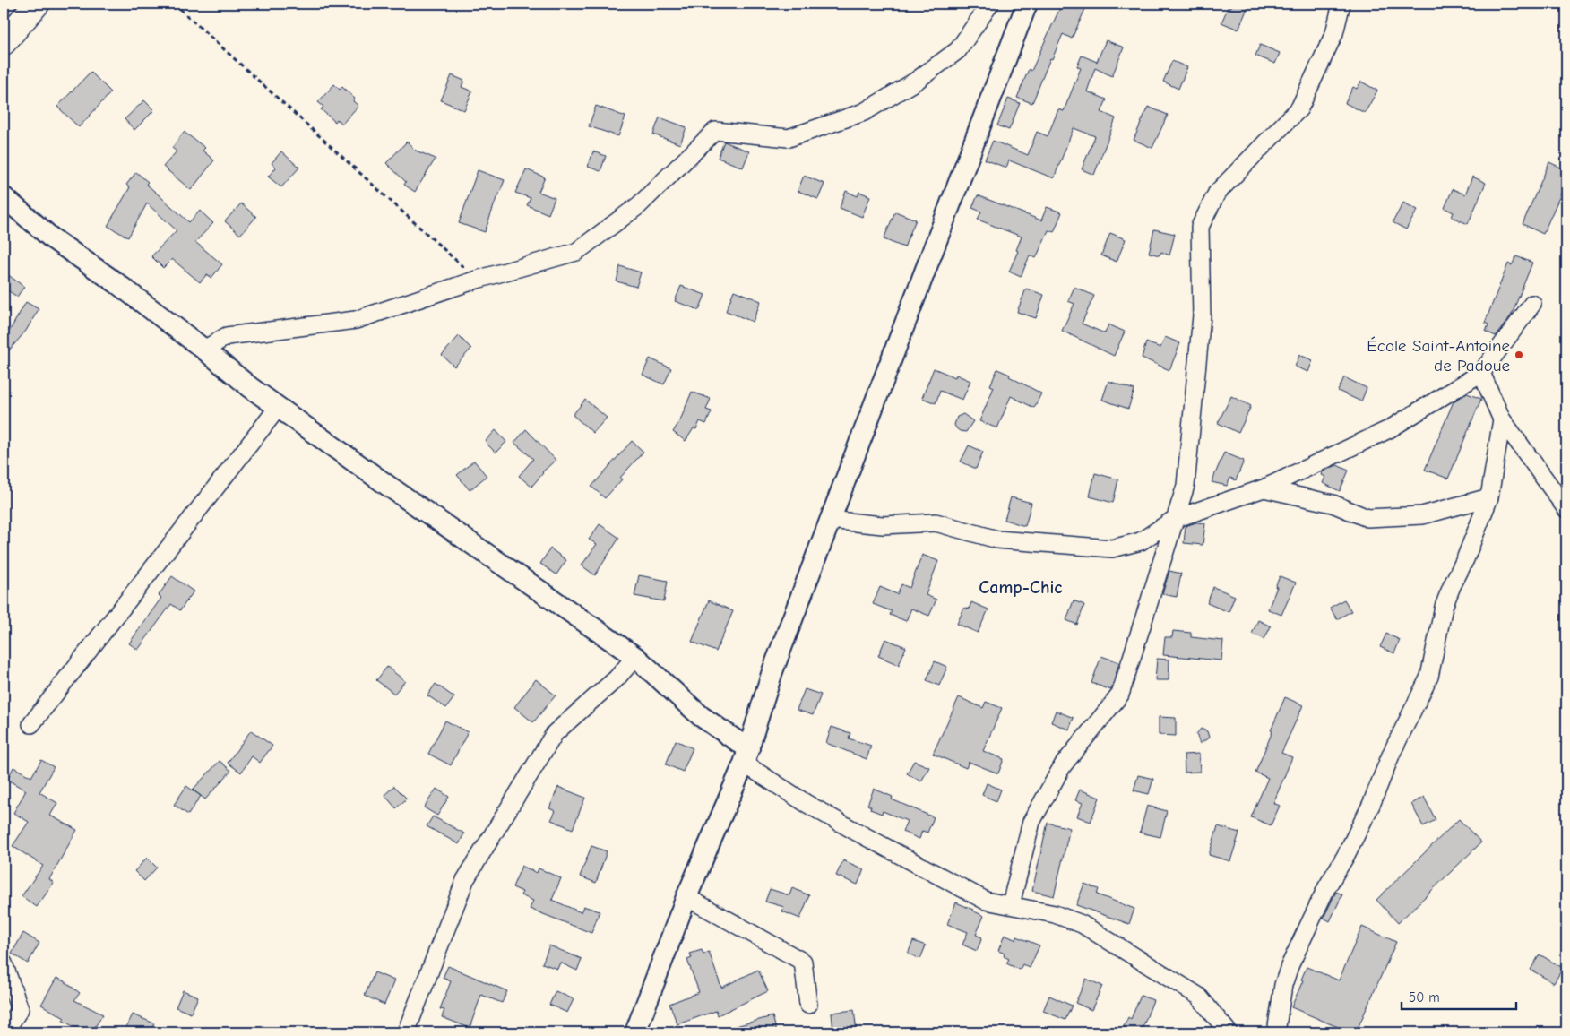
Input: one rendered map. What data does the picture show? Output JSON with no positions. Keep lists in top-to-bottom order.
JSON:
{
  "districts": ["Camp-Chic"],
  "places": ["École Saint-Antoine de Padoue"],
  "scale_bar": "50 m"
}
